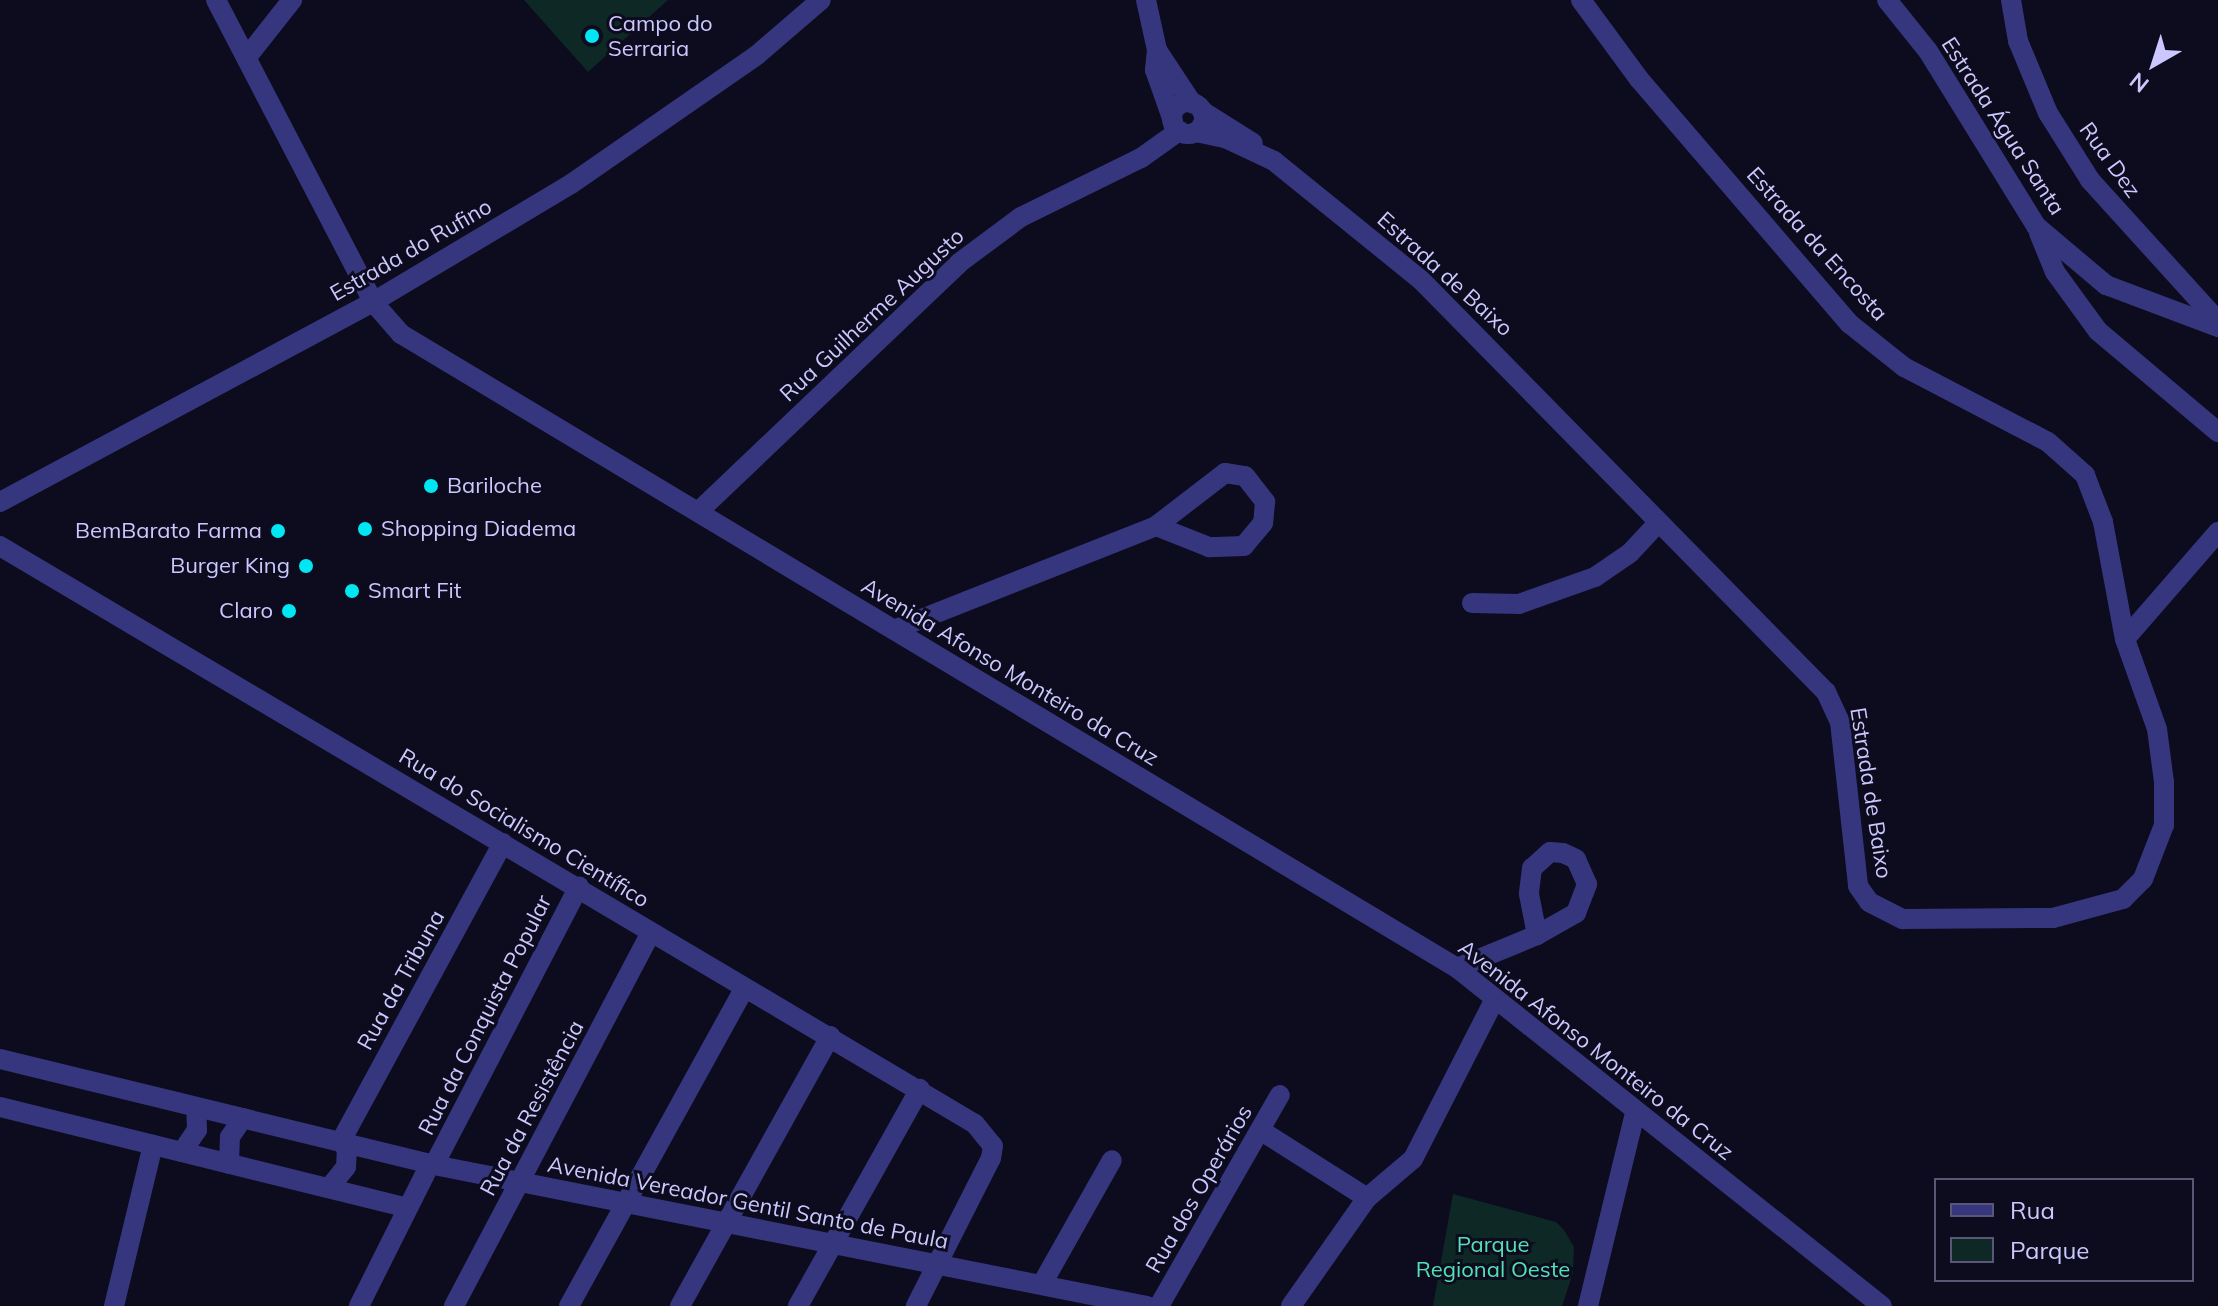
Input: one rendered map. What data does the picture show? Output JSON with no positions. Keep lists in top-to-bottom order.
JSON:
{
  "streets": {
    "street": [
      "Estrada Água Santa",
      "Rua Dez",
      "Estrada da Encosta",
      "Estrada do Rufino",
      "Estrada de Baixo",
      "Rua Guilherme Augusto",
      "Avenida Afonso Monteiro da Cruz",
      "Rua do Socialismo Científico",
      "Rua da Tribuna",
      "Rua da Conquista Popular",
      "Rua da Resistência",
      "Rua dos Operários",
      "Avenida Vereador Gentil Santo de Paula"
    ]
  },
  "crossings": [
    ["Estrada Água Santa", "Rua Dez"],
    ["Estrada da Encosta", "Estrada de Baixo"],
    ["Estrada do Rufino", "Avenida Afonso Monteiro da Cruz"],
    ["Estrada de Baixo", "Rua Guilherme Augusto"],
    ["Rua Guilherme Augusto", "Avenida Afonso Monteiro da Cruz"],
    ["Rua do Socialismo Científico", "Rua da Tribuna"],
    ["Rua do Socialismo Científico", "Rua da Conquista Popular"],
    ["Rua do Socialismo Científico", "Rua da Resistência"],
    ["Rua do Socialismo Científico", "Avenida Vereador Gentil Santo de Paula"],
    ["Rua da Tribuna", "Avenida Vereador Gentil Santo de Paula"],
    ["Rua da Conquista Popular", "Avenida Vereador Gentil Santo de Paula"],
    ["Rua da Resistência", "Avenida Vereador Gentil Santo de Paula"]
  ],
  "parks": ["Parque Regional Oeste"],
  "places": [
    "Campo do Serraria",
    "Bariloche",
    "Shopping Diadema",
    "BemBarato Farma",
    "Burger King",
    "Smart Fit",
    "Claro"
  ],
  "legend": ["Rua", "Parque"],
  "north": "bottom left"
}
